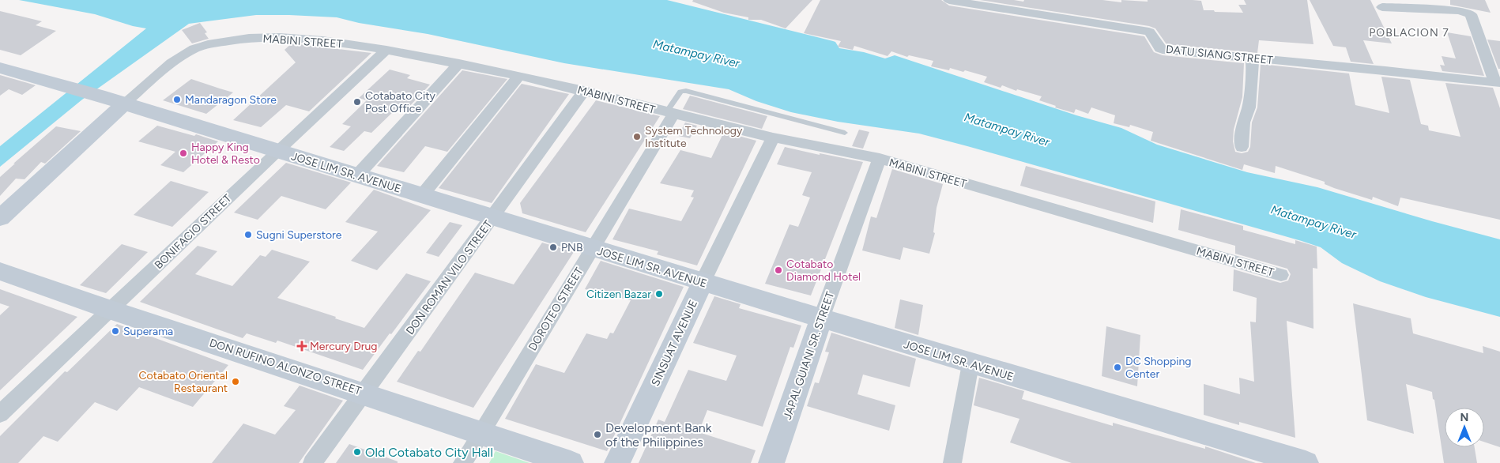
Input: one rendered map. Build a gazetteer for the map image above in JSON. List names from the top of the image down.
{
  "streets": {
    "main road": [
      "MABINI STREET",
      "JOSE LIM SR. AVENUE",
      "SINSUAT AVENUE",
      "JAPAL GUIANI SR. STREET",
      "DON RUFINO ALONZO STREET"
    ],
    "street": [
      "DATU SIANG STREET",
      "BONIFACIO STREET",
      "DON ROMAN VILO STREET",
      "DOROTEO STREET"
    ]
  },
  "crossings": [
    ["MABINI STREET", "JOSE LIM SR. AVENUE"],
    ["MABINI STREET", "BONIFACIO STREET"],
    ["MABINI STREET", "DON ROMAN VILO STREET"],
    ["MABINI STREET", "DOROTEO STREET"],
    ["MABINI STREET", "SINSUAT AVENUE"],
    ["MABINI STREET", "JAPAL GUIANI SR. STREET"],
    ["JOSE LIM SR. AVENUE", "BONIFACIO STREET"],
    ["JOSE LIM SR. AVENUE", "DON ROMAN VILO STREET"],
    ["JOSE LIM SR. AVENUE", "DOROTEO STREET"],
    ["JOSE LIM SR. AVENUE", "SINSUAT AVENUE"],
    ["JOSE LIM SR. AVENUE", "JAPAL GUIANI SR. STREET"],
    ["BONIFACIO STREET", "DON RUFINO ALONZO STREET"],
    ["DON ROMAN VILO STREET", "DON RUFINO ALONZO STREET"],
    ["DOROTEO STREET", "DON RUFINO ALONZO STREET"]
  ],
  "districts": ["POBLACION 7"],
  "water": ["Matampay River"],
  "places": {
    "other": [
      "Mandaragon Store",
      "Cotabato City Post Office",
      "System Technology Institute",
      "Happy King Hotel & Resto",
      "Sugni Superstore",
      "PNB",
      "Cotabato Diamond Hotel",
      "Citizen Bazar",
      "Superama",
      "DC Shopping Center",
      "Cotabato Oriental Restaurant",
      "Development Bank of the Philippines",
      "Old Cotabato City Hall"
    ],
    "health": ["Mercury Drug"]
  },
  "north": "top"
}
